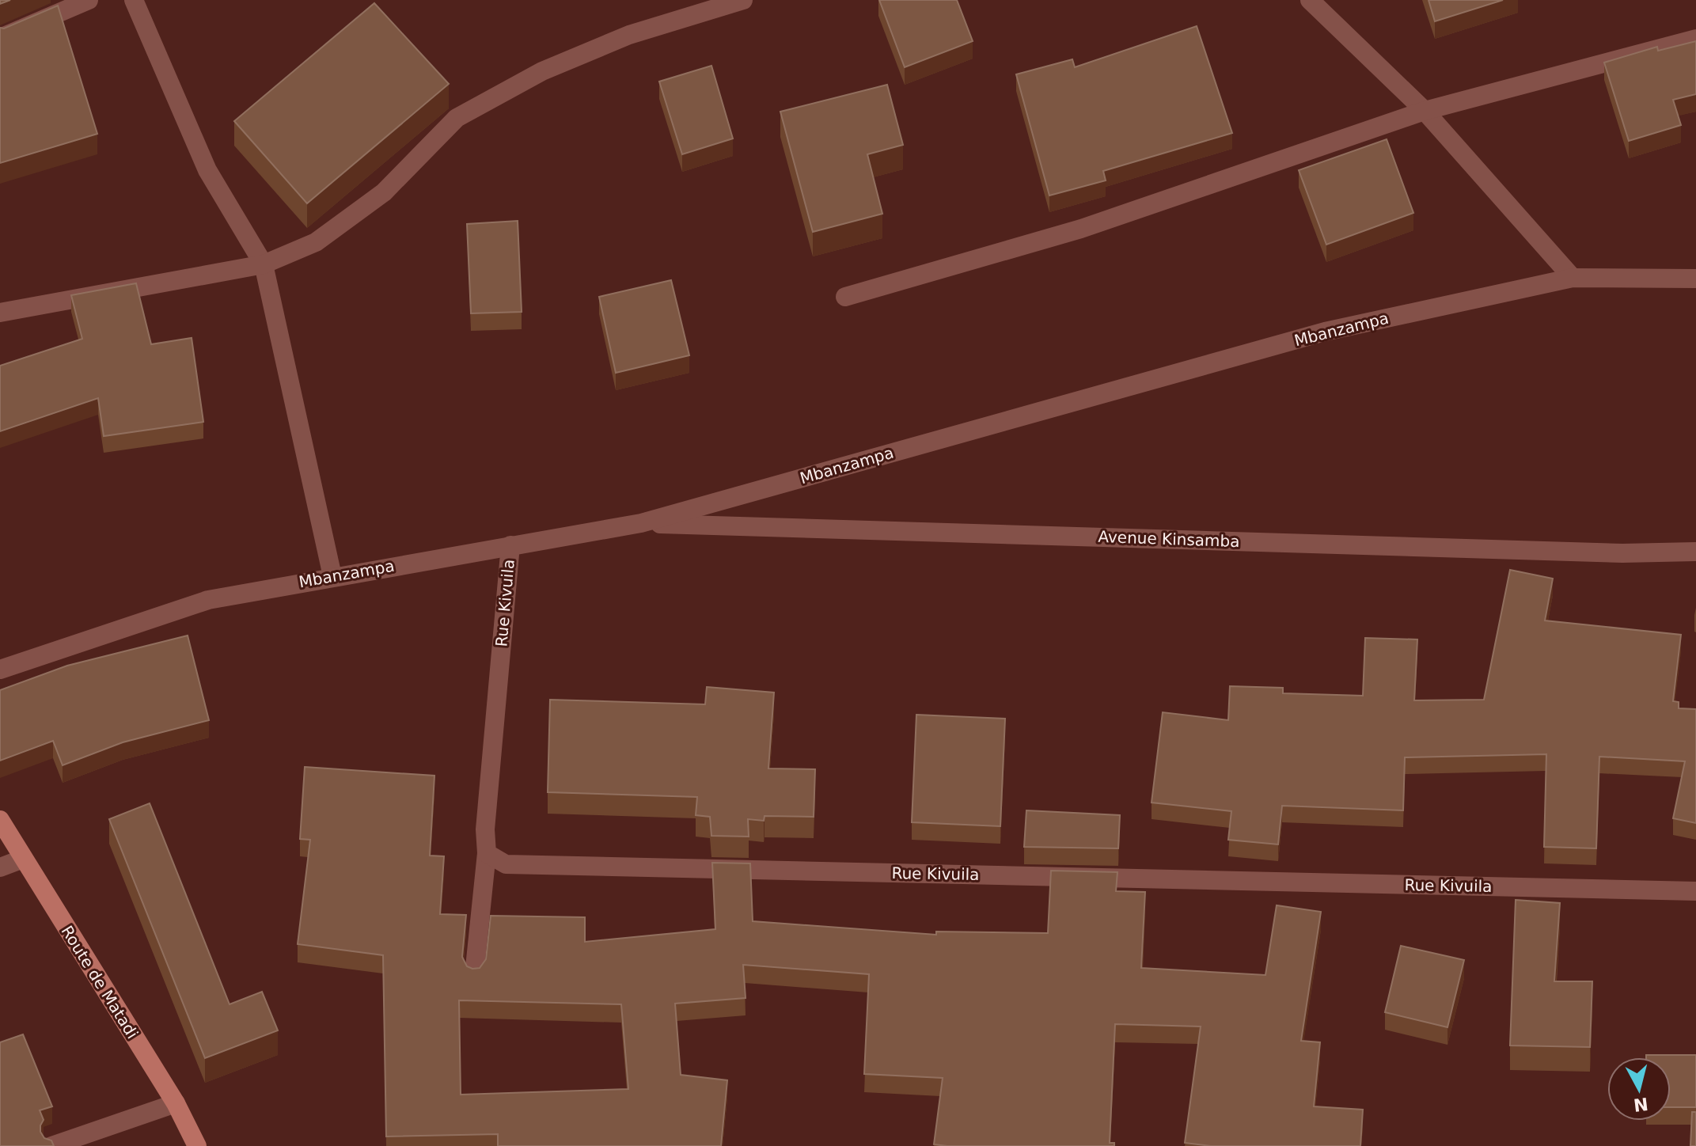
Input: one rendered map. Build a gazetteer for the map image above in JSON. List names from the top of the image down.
{
  "streets": {
    "main road": ["Route de Matadi"],
    "street": ["Mbanzampa", "Avenue Kinsamba", "Rue Kivuila"]
  },
  "crossings": [
    ["Mbanzampa", "Avenue Kinsamba"],
    ["Mbanzampa", "Rue Kivuila"]
  ],
  "north": "bottom"
}
